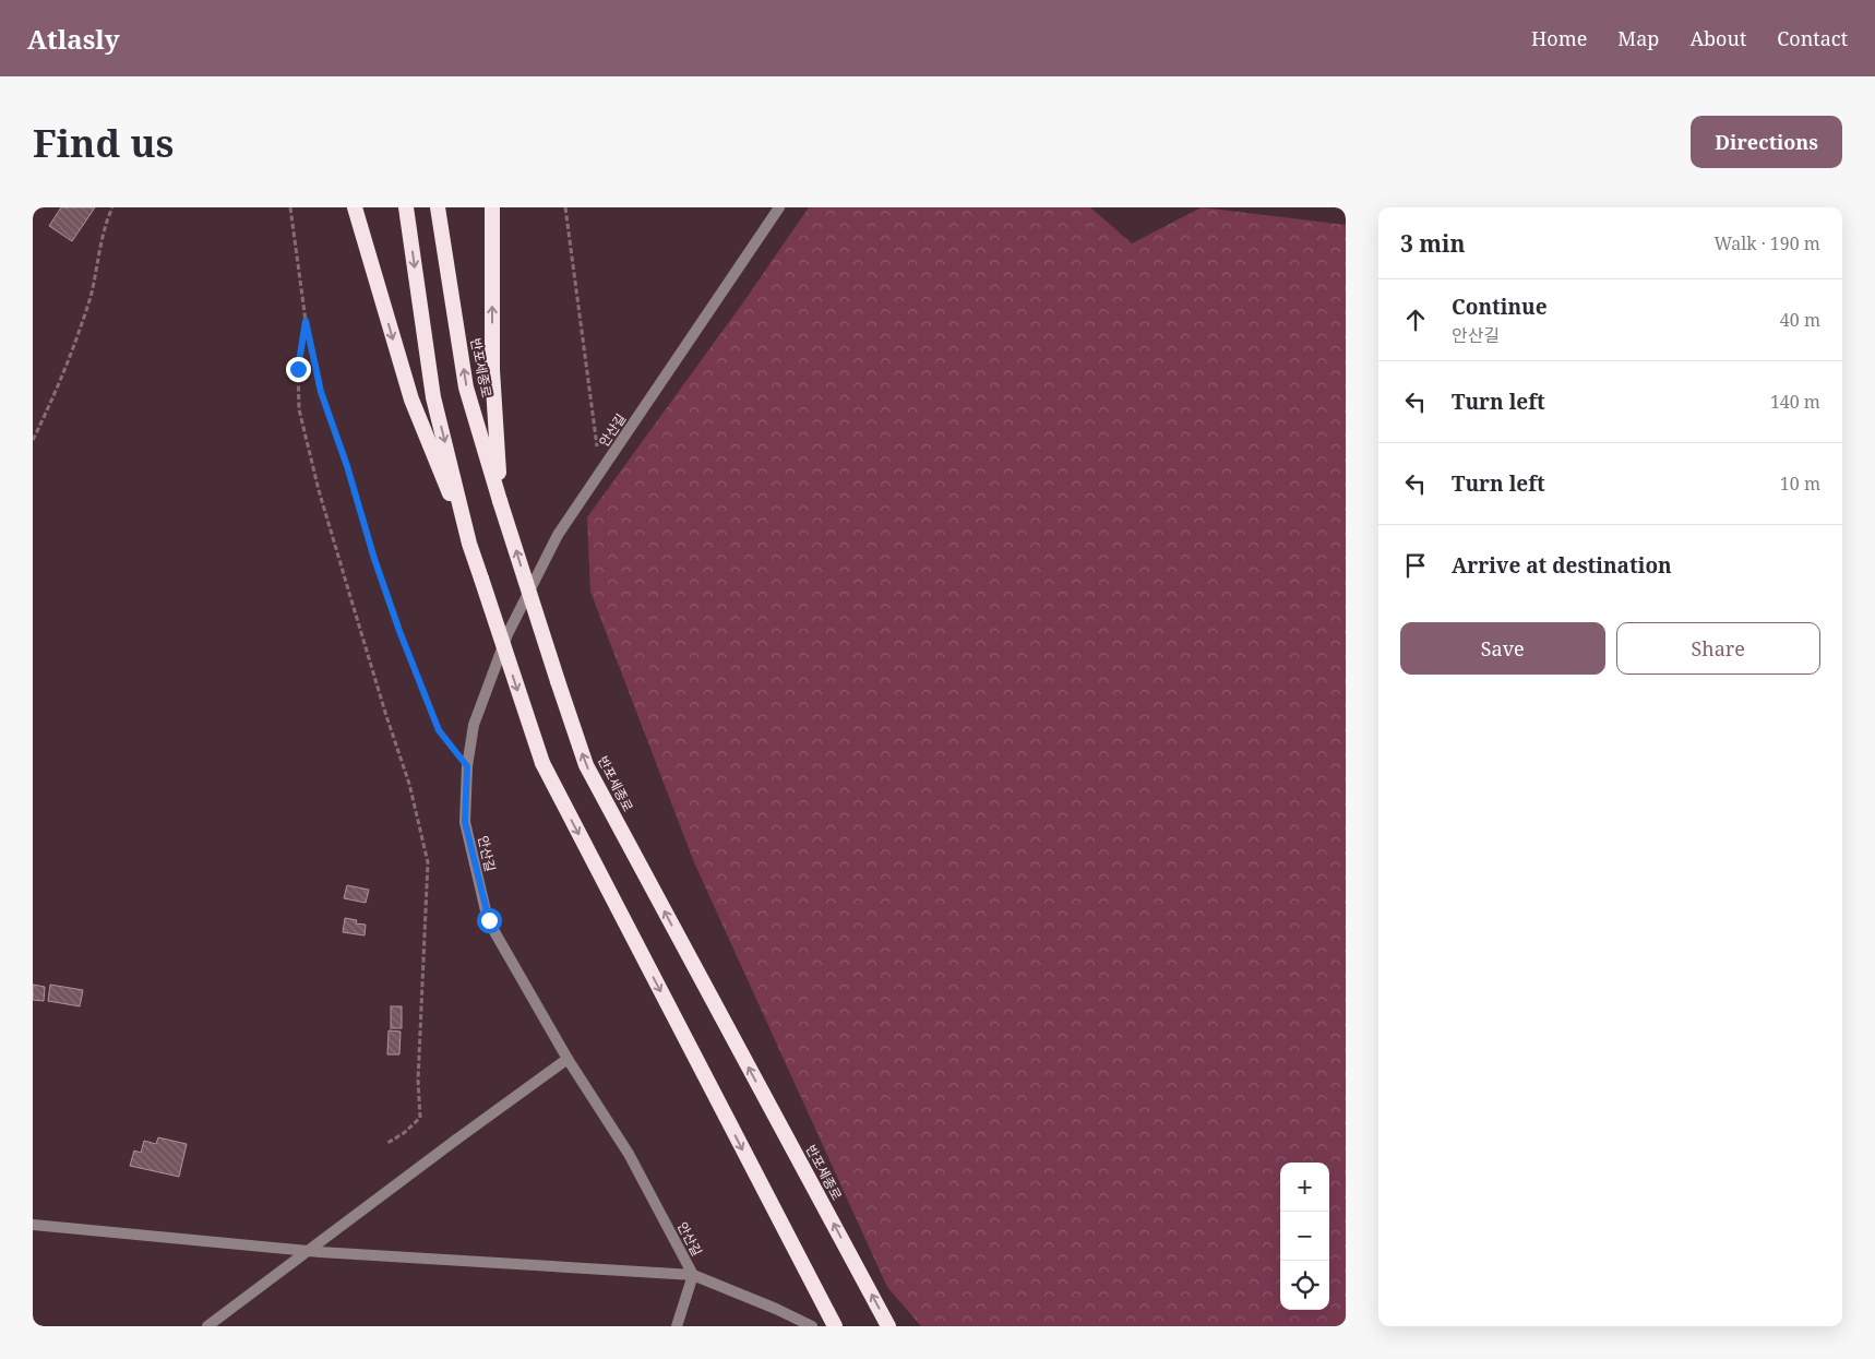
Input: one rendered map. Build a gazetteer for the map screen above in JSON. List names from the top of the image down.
{
  "streets": {
    "highway": ["반포세종로"],
    "street": ["안산길"]
  },
  "page": {
    "header": "Atlasly",
    "nav": [
      "Home",
      "Map",
      "About",
      "Contact"
    ],
    "buttons": [
      "Directions",
      ["Save", "Share"]
    ],
    "title": "Find us",
    "heading": ["3 min", "Walk · 190 m"],
    "list": [
      ["Continue", "안산길", "40 m"],
      ["Turn left", "140 m"],
      ["Turn left", "10 m"],
      "Arrive at destination"
    ],
    "map_buttons": ["+", "−"]
  }
}
